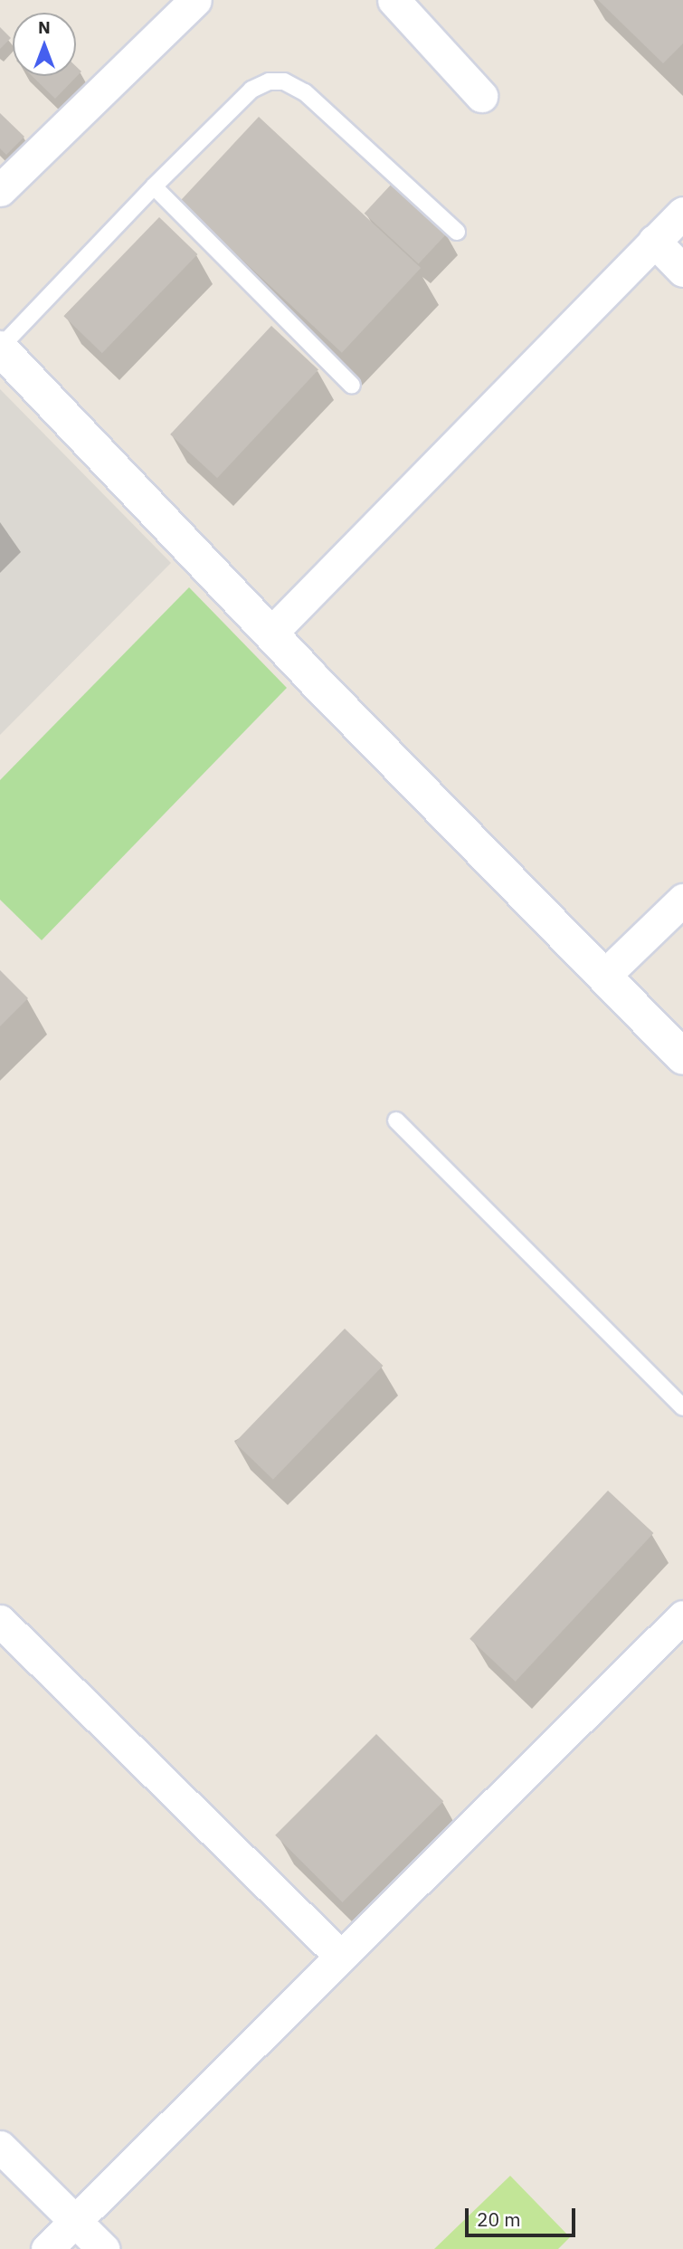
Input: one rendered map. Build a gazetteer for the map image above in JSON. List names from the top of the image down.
{
  "scale_bar": "20 m",
  "north": "top"
}
